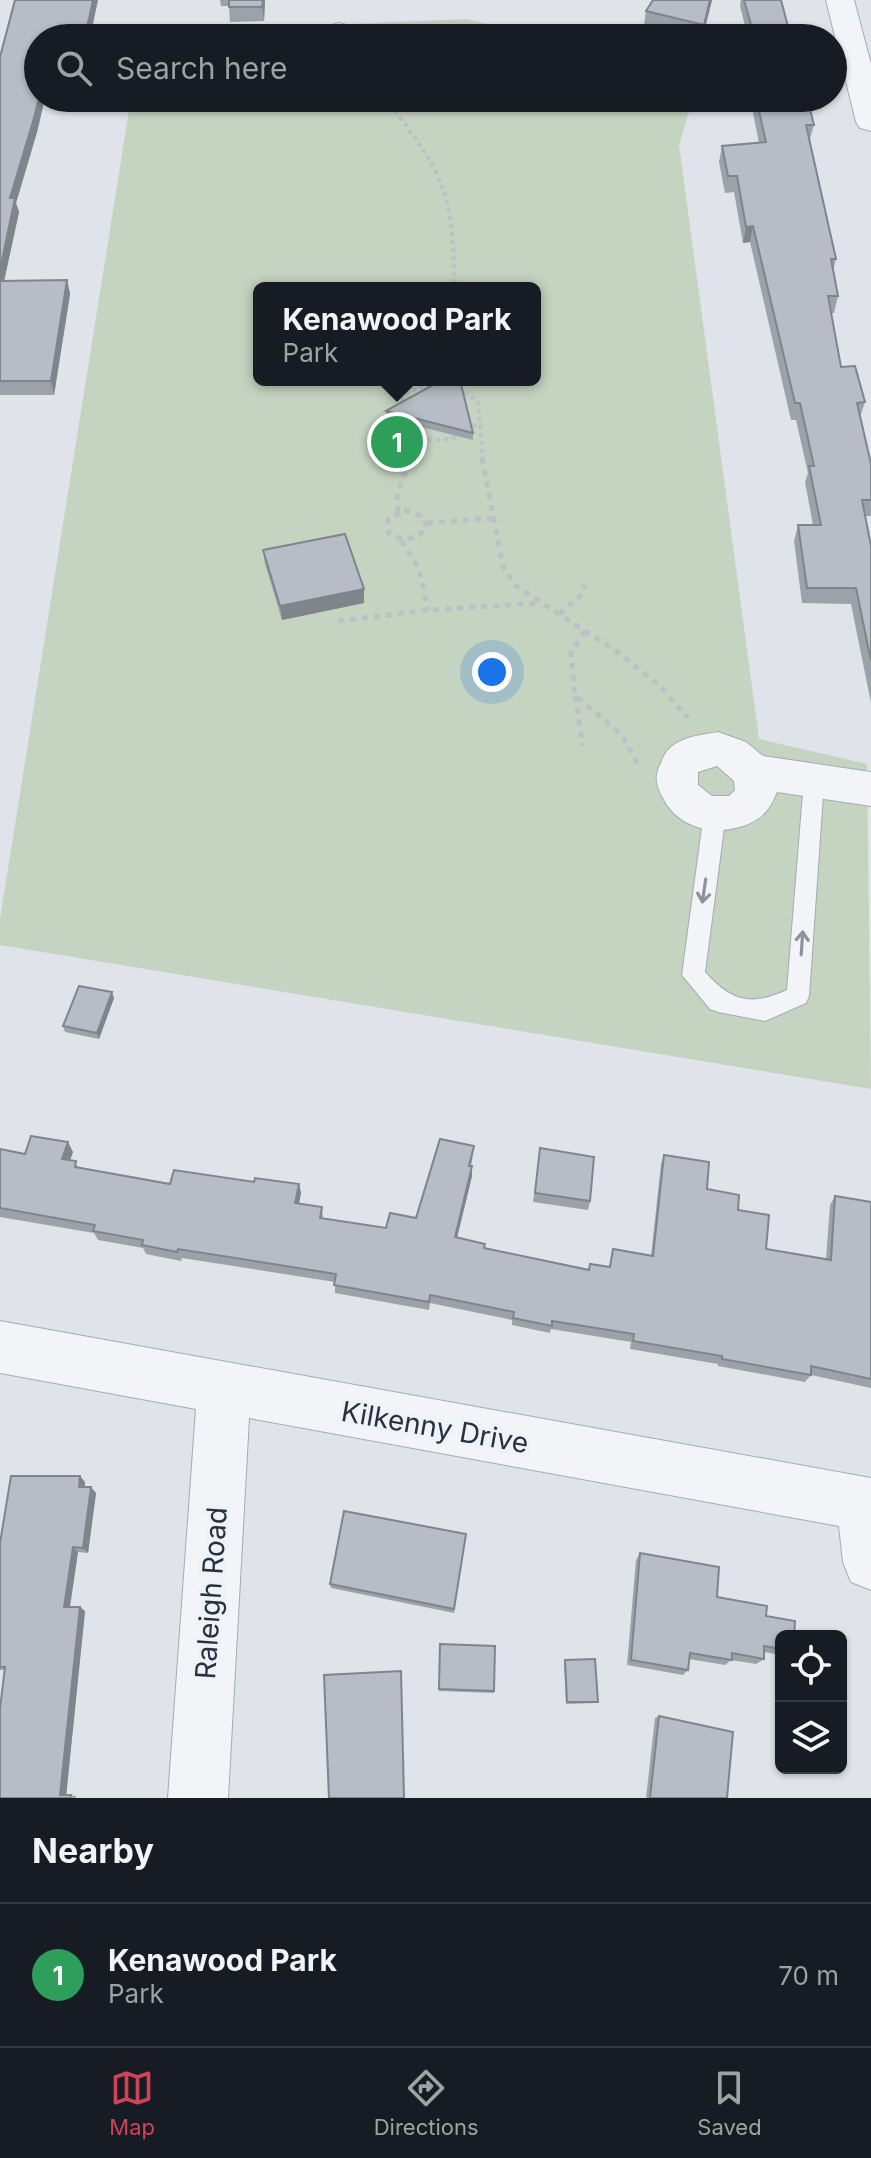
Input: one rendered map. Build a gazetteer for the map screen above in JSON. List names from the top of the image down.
{
  "streets": {
    "street": ["Kilkenny Drive", "Raleigh Road"]
  },
  "crossings": [
    ["Kilkenny Drive", "Raleigh Road"]
  ],
  "page": {
    "search": "Search here",
    "popup": ["Kenawood Park", "Park"],
    "pins": "1",
    "heading": "Nearby",
    "list": [
      {
        "mark": "1",
        "name": "Kenawood Park",
        "note": "Park",
        "value": "70 m"
      }
    ],
    "nav": ["Map", "Directions", "Saved"]
  }
}
